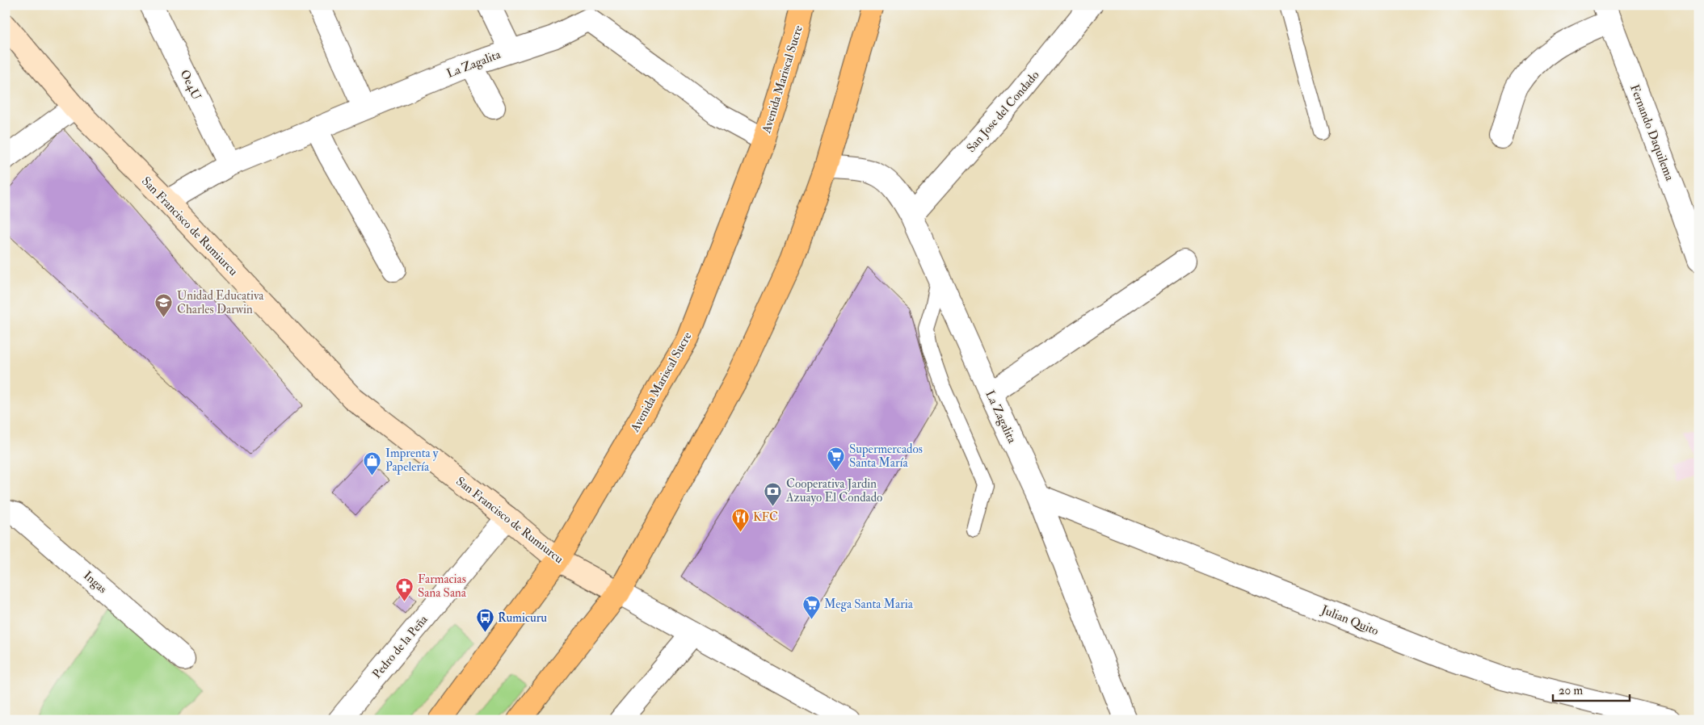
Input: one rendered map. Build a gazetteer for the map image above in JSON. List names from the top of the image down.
{
  "streets": {
    "main road": ["Avenida Mariscal Sucre", "San Francisco de Rumiurcu"],
    "street": [
      "La Zagalita",
      "Oe4U",
      "San Jose del Condado",
      "Fernando Daquilema",
      "Ingas",
      "Julian Quito",
      "Pedro de la Peña"
    ]
  },
  "crossings": [
    ["La Zagalita", "Avenida Mariscal Sucre"],
    ["La Zagalita", "Oe4U"],
    ["La Zagalita", "San Jose del Condado"],
    ["La Zagalita", "San Francisco de Rumiurcu"],
    ["La Zagalita", "Julian Quito"],
    ["Avenida Mariscal Sucre", "San Francisco de Rumiurcu"],
    ["San Francisco de Rumiurcu", "Pedro de la Peña"]
  ],
  "places": {
    "school or university": ["Unidad Educativa Charles Darwin"],
    "supermarket": ["Supermercados Santa María", "Mega Santa Maria"],
    "shop": ["Imprenta y Papelería"],
    "bank": ["Cooperativa Jardin Azuayo El Condado"],
    "restaurant": ["KFC"],
    "pharmacy": ["Farmacias Sana Sana"],
    "bus stop": ["Rumicuru"]
  },
  "scale_bar": "20 m"
}
